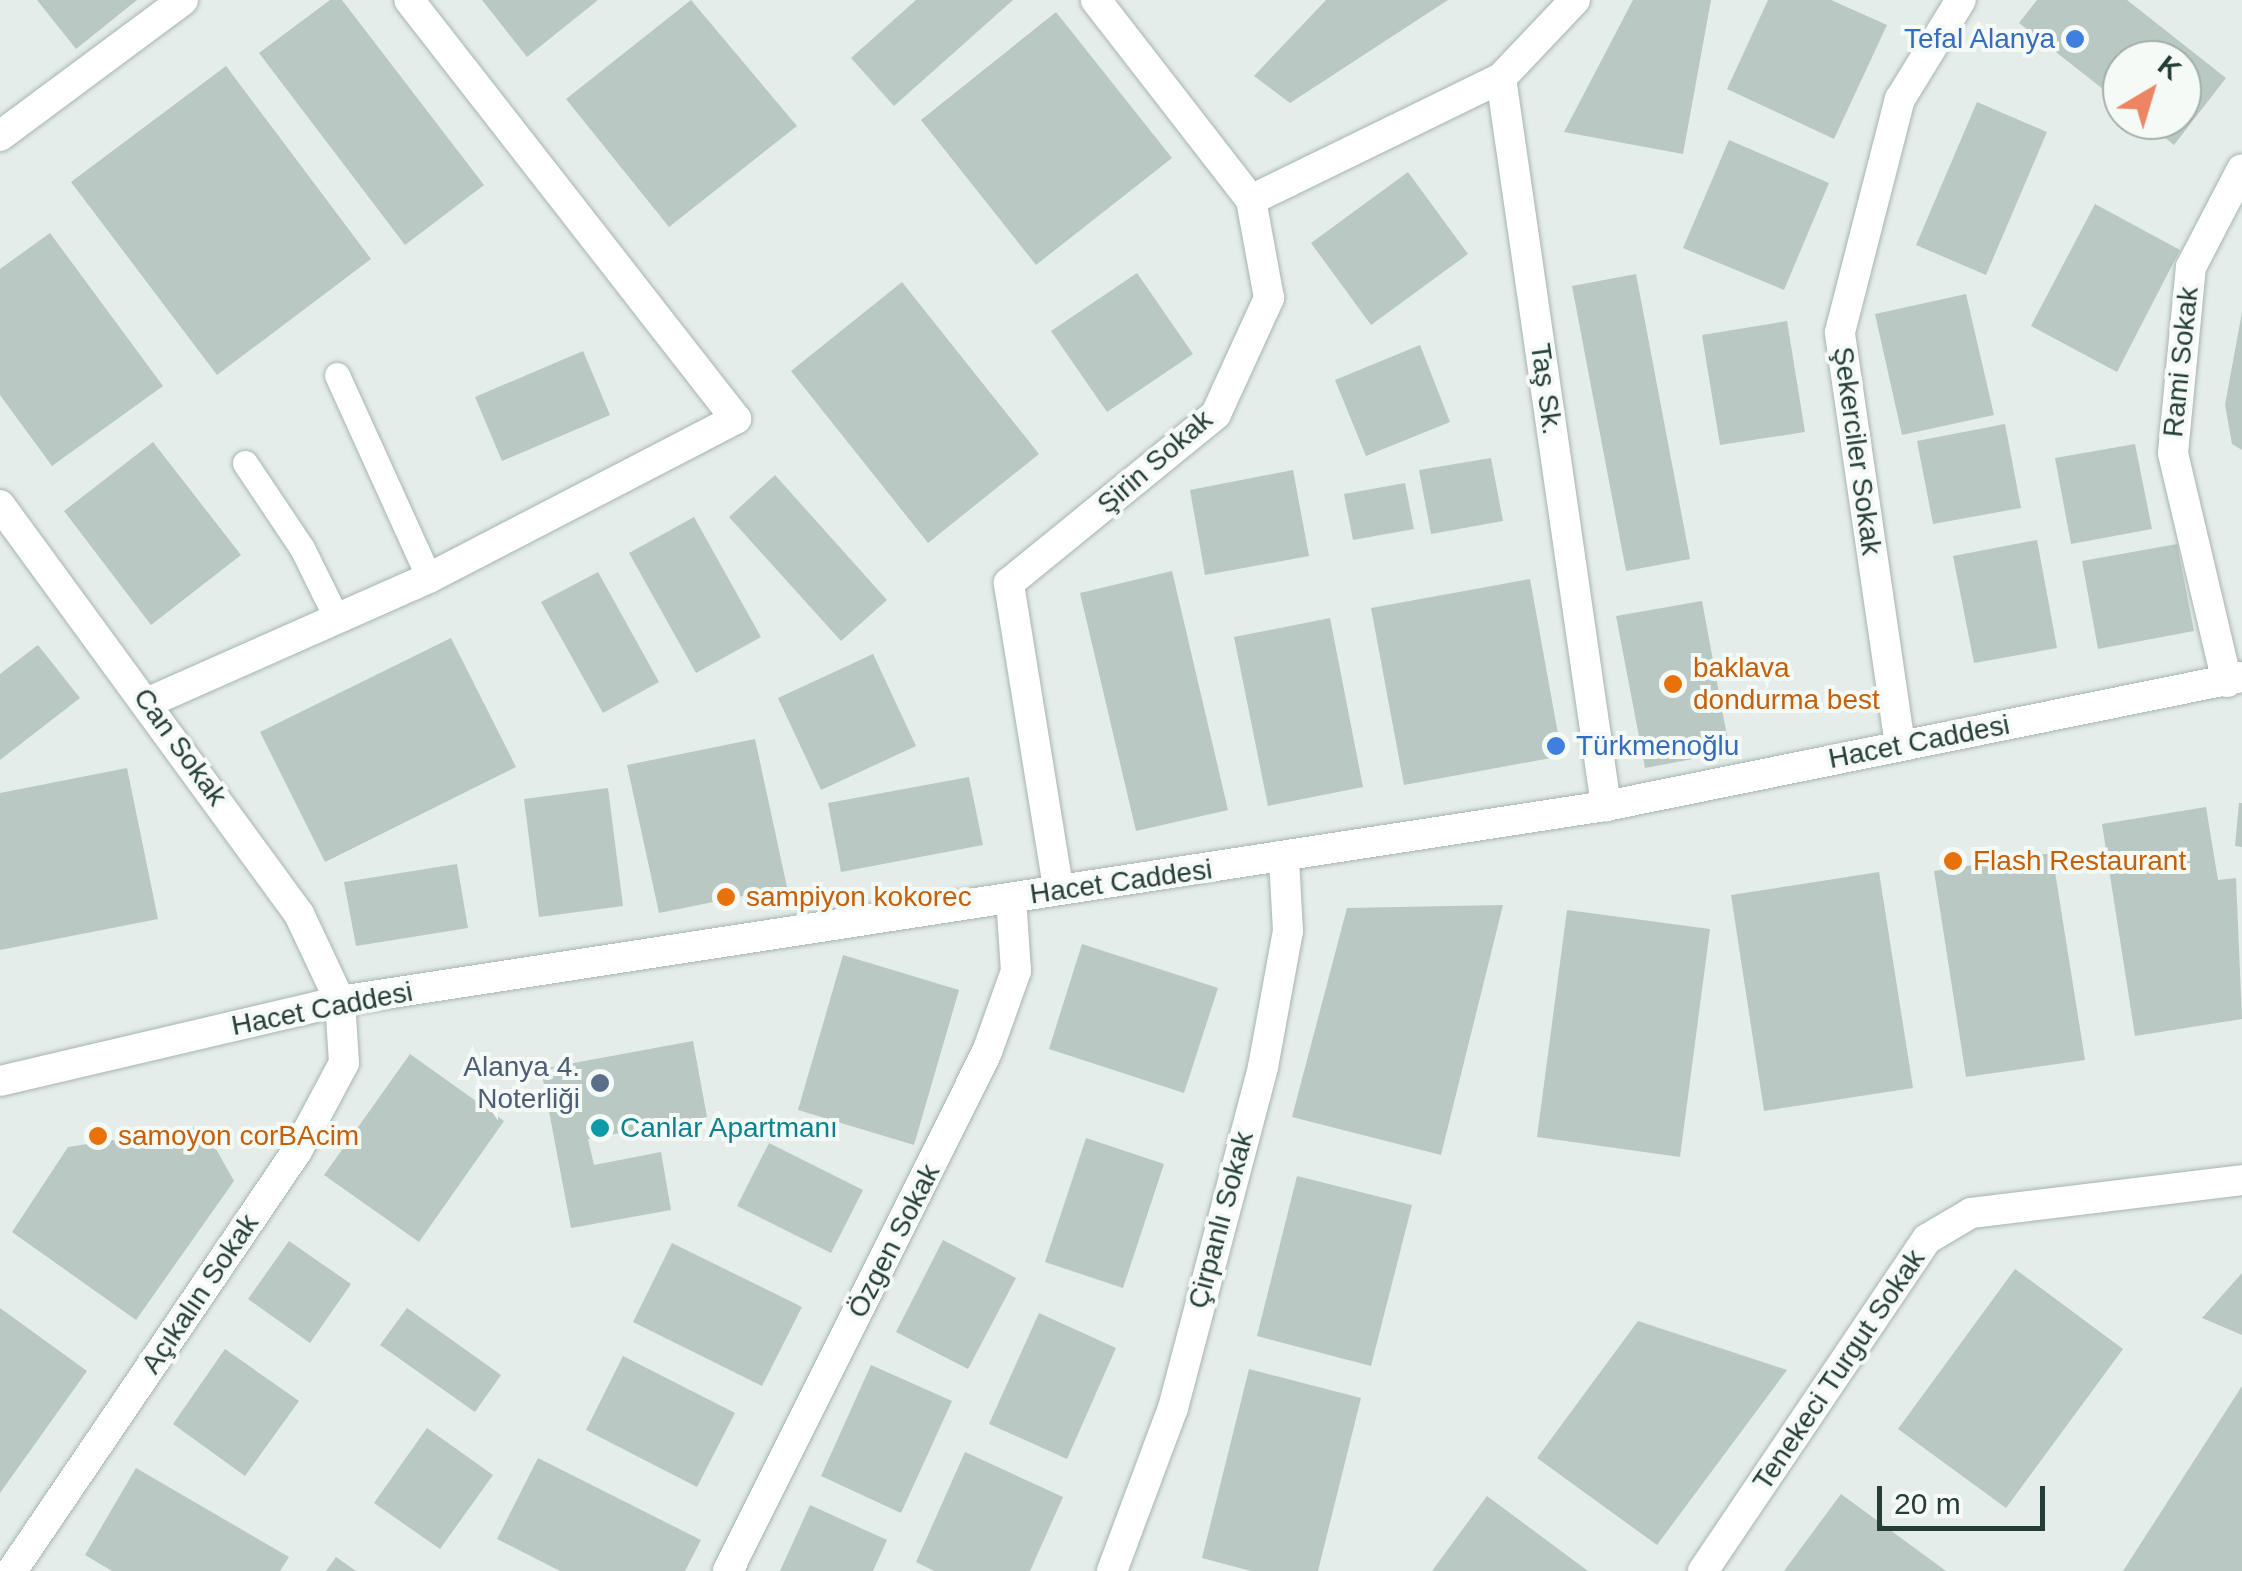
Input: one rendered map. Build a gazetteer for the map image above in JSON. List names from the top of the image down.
{
  "streets": {
    "street": [
      "Rami Sokak",
      "Taş Sk.",
      "Şekerciler Sokak",
      "Şirin Sokak",
      "Hacet Caddesi",
      "Can Sokak",
      "Çirpanlı Sokak",
      "Özgen Sokak",
      "Açıkalın Sokak",
      "Tenekeci Turgut Sokak"
    ]
  },
  "crossings": [
    ["Rami Sokak", "Hacet Caddesi"],
    ["Taş Sk.", "Hacet Caddesi"],
    ["Şekerciler Sokak", "Hacet Caddesi"],
    ["Şirin Sokak", "Hacet Caddesi"],
    ["Hacet Caddesi", "Can Sokak"],
    ["Hacet Caddesi", "Çirpanlı Sokak"],
    ["Hacet Caddesi", "Özgen Sokak"],
    ["Hacet Caddesi", "Açıkalın Sokak"],
    ["Can Sokak", "Açıkalın Sokak"]
  ],
  "places": [
    "Tefal Alanya",
    "baklava dondurma best",
    "Türkmenoğlu",
    "Flash Restaurant",
    "sampiyon kokorec",
    "Alanya 4. Noterliği",
    "Canlar Apartmanı",
    "samoyon corBAcim"
  ],
  "scale_bar": "20 m",
  "north": "top right"
}
